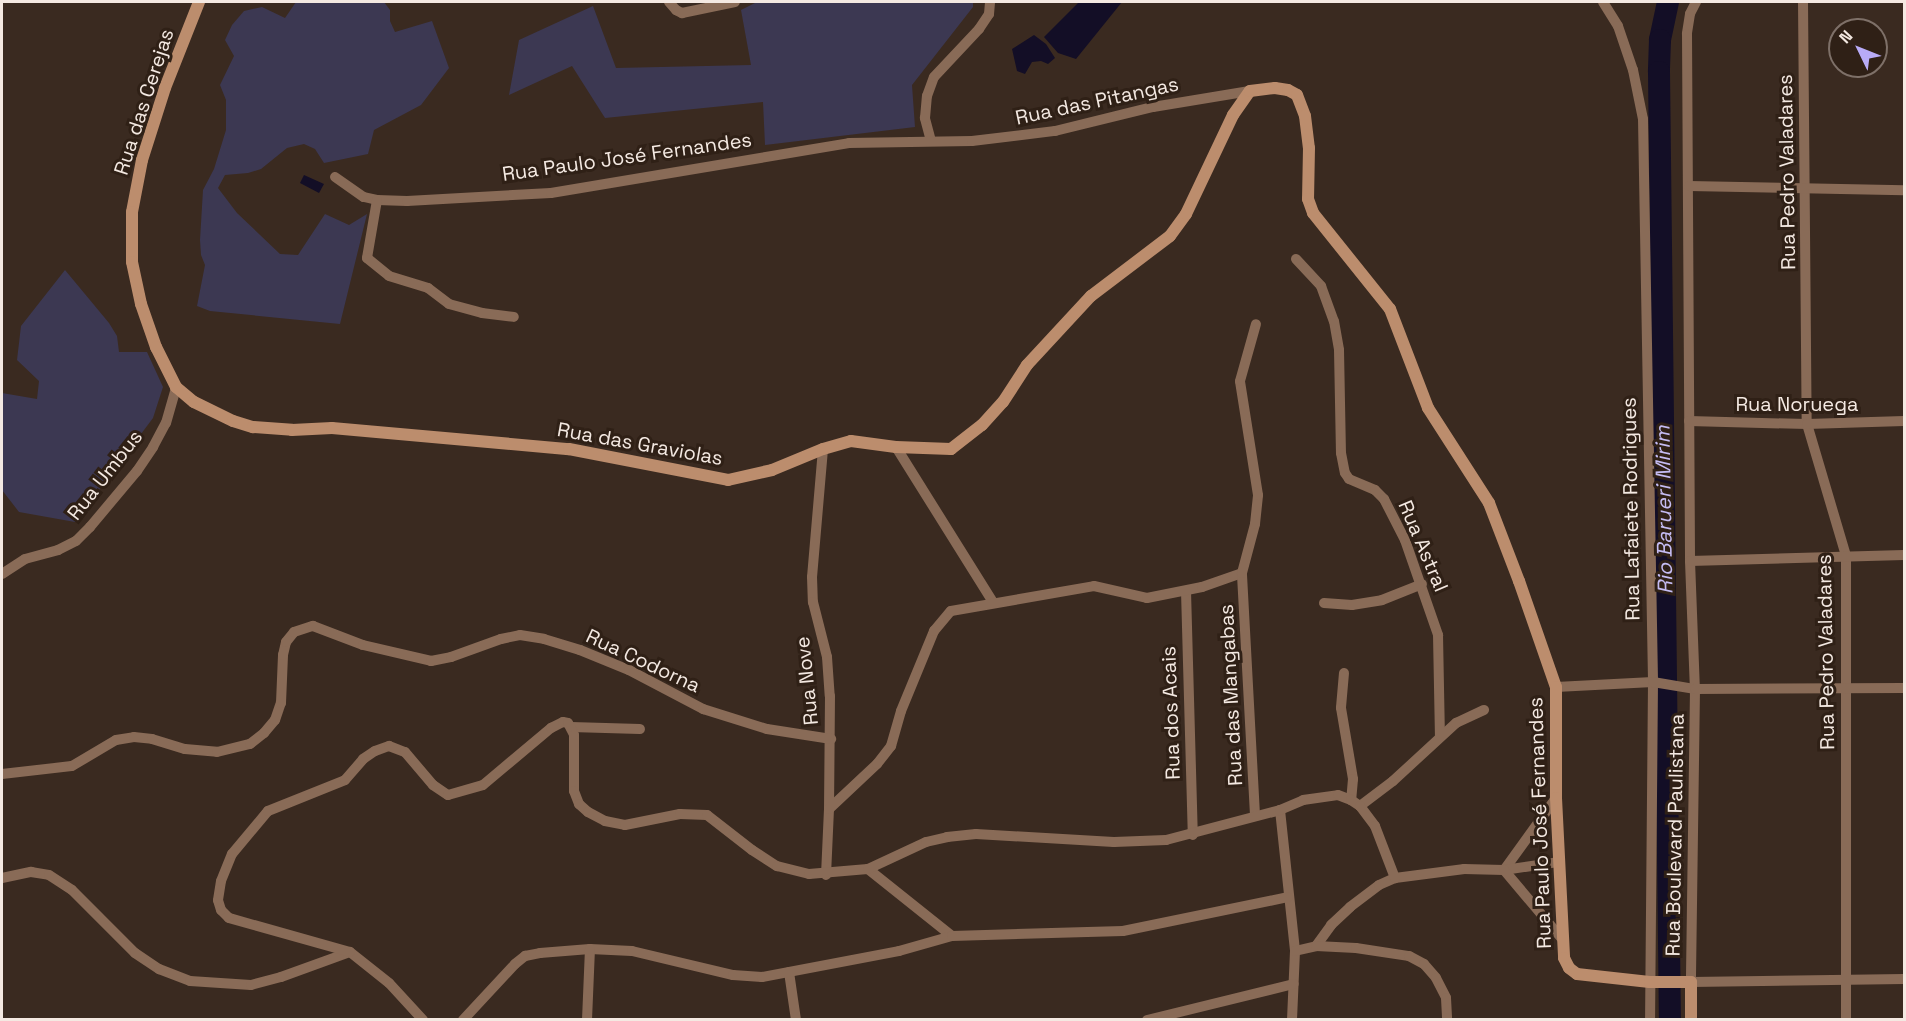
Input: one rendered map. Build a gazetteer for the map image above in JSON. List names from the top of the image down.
{
  "streets": {
    "main road": ["Rua das Cerejas", "Rua Paulo José Fernandes", "Rua das Graviolas"],
    "street": [
      "Rua das Pitangas",
      "Rua Pedro Valadares",
      "Rua Noruega",
      "Rua Umbus",
      "Rua Lafaiete Rodrigues",
      "Rua Astral",
      "Rua Codorna",
      "Rua Nove",
      "Rua das Mangabas",
      "Rua dos Acais",
      "Rua Boulevard Paulistana"
    ]
  },
  "crossings": [
    ["Rua das Pitangas", "Rua Paulo José Fernandes"],
    ["Rua das Pitangas", "Rua das Graviolas"],
    ["Rua das Cerejas", "Rua das Graviolas"],
    ["Rua das Cerejas", "Rua Umbus"],
    ["Rua Paulo José Fernandes", "Rua das Graviolas"],
    ["Rua Paulo José Fernandes", "Rua Lafaiete Rodrigues"],
    ["Rua Paulo José Fernandes", "Rua Boulevard Paulistana"],
    ["Rua Pedro Valadares", "Rua Noruega"],
    ["Rua das Graviolas", "Rua Umbus"],
    ["Rua das Graviolas", "Rua Nove"],
    ["Rua Codorna", "Rua Nove"],
    ["Rua Nove", "Rua das Mangabas"],
    ["Rua das Mangabas", "Rua dos Acais"]
  ],
  "water": ["Rio Barueri Mirim"],
  "north": "top left"
}
